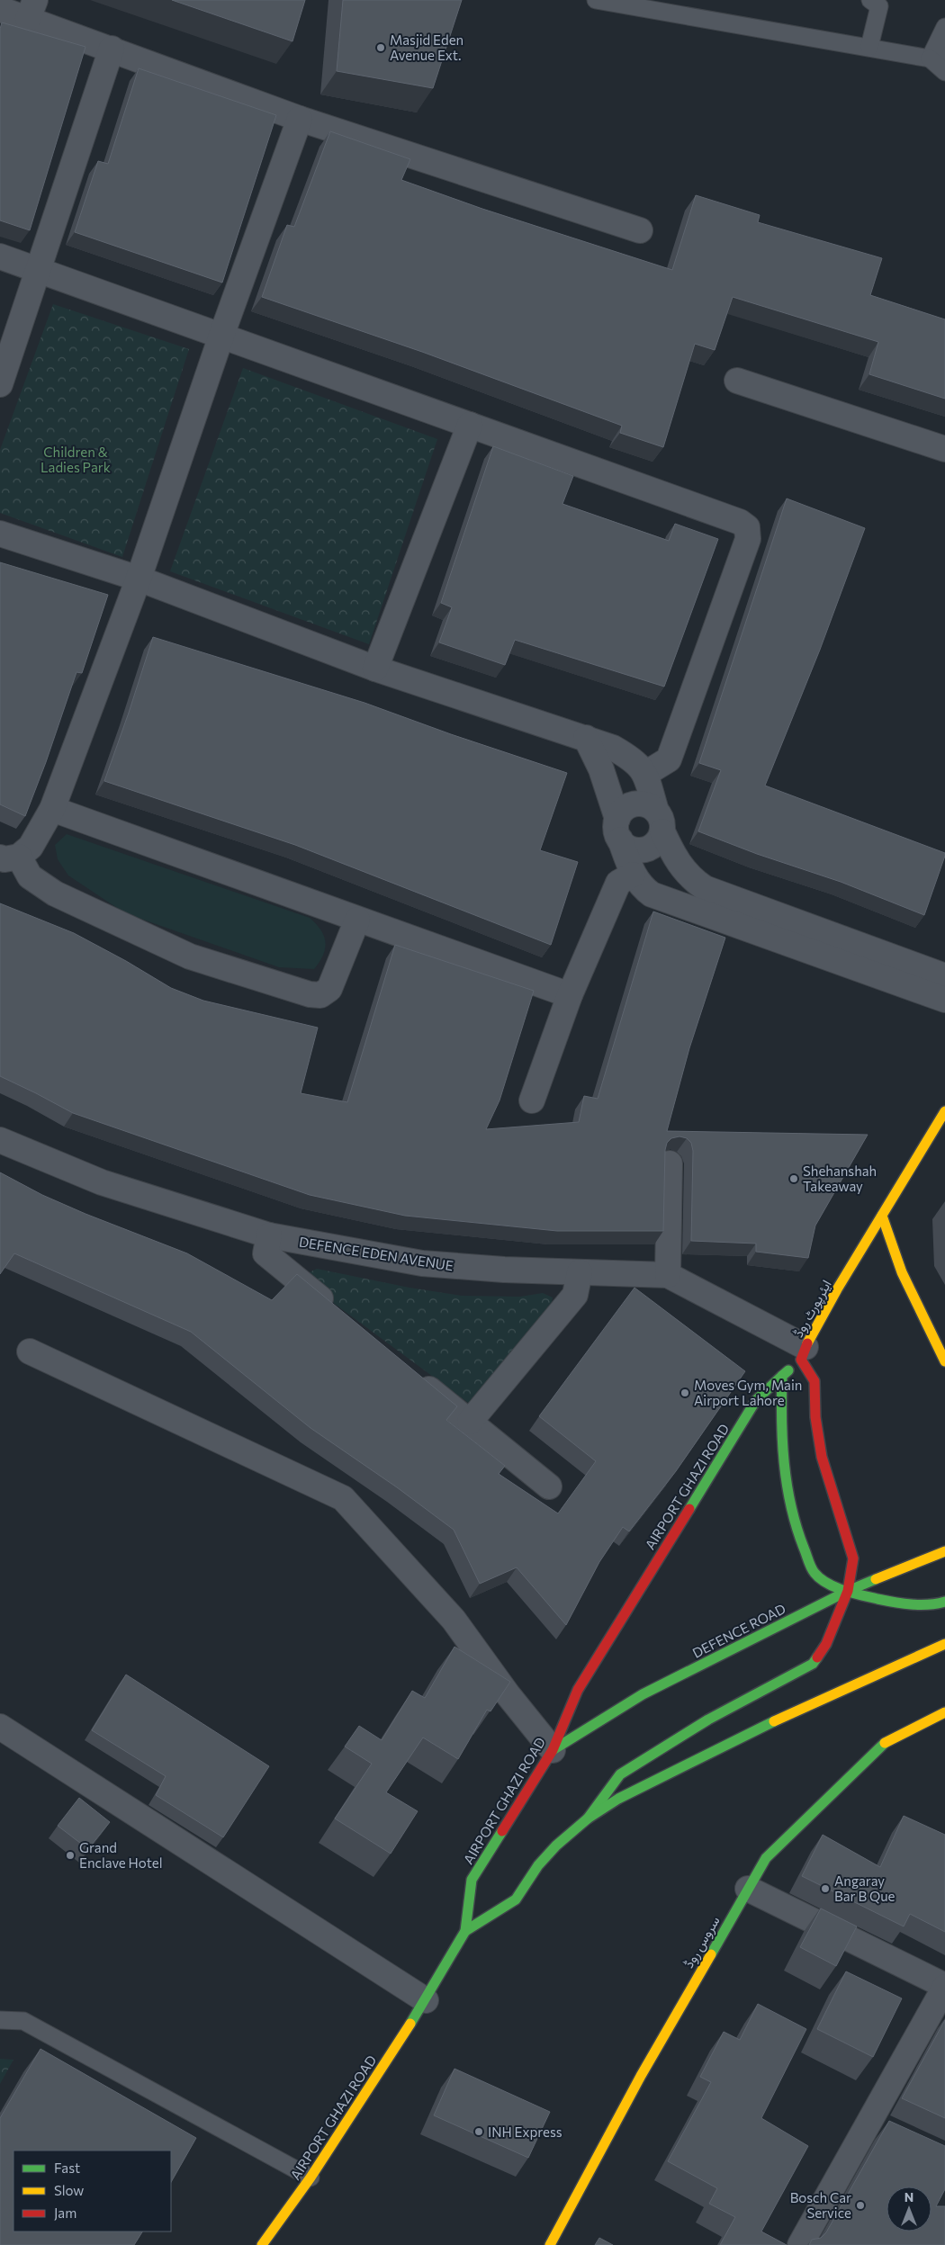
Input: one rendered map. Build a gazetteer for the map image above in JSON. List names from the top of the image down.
{
  "streets": {
    "main road": [
      "ایئرپورٹ روڈ",
      "AIRPORT GHAZI ROAD",
      "DEFENCE ROAD",
      "سروس روڈ"
    ],
    "street": ["DEFENCE EDEN AVENUE"]
  },
  "crossings": [
    ["DEFENCE EDEN AVENUE", "ایئرپورٹ روڈ"],
    ["DEFENCE EDEN AVENUE", "AIRPORT GHAZI ROAD"],
    ["ایئرپورٹ روڈ", "AIRPORT GHAZI ROAD"],
    ["ایئرپورٹ روڈ", "DEFENCE ROAD"],
    ["AIRPORT GHAZI ROAD", "DEFENCE ROAD"]
  ],
  "parks": ["Children & Ladies Park"],
  "places": [
    "Masjid Eden Avenue Ext.",
    "Shehanshah Takeaway",
    "Moves Gym, Main Airport Lahore",
    "Grand Enclave Hotel",
    "Angaray Bar B Que",
    "INH Express",
    "Bosch Car Service"
  ],
  "legend": ["Fast", "Slow", "Jam"],
  "north": "top"
}
